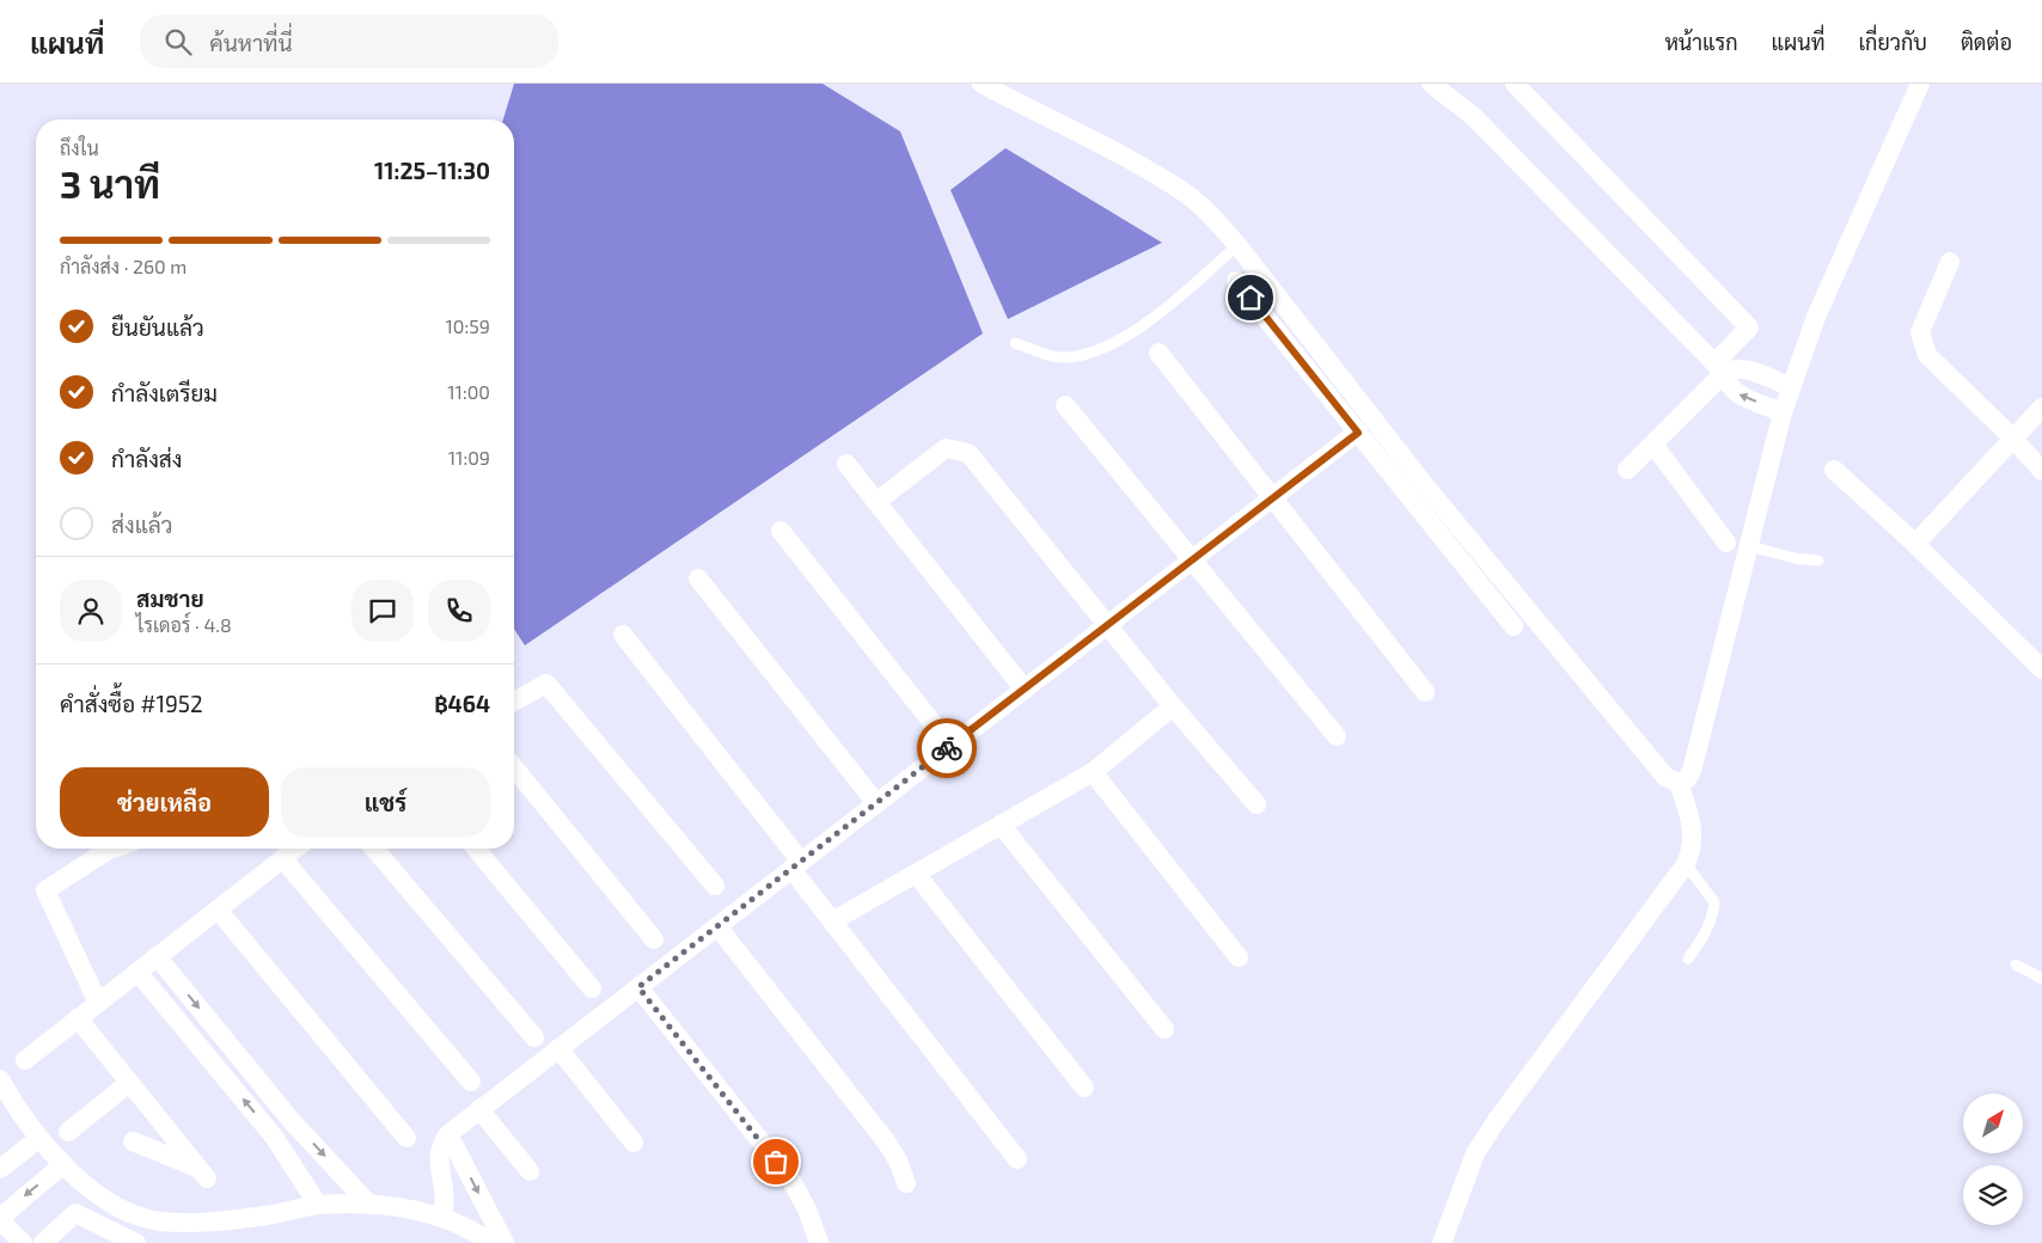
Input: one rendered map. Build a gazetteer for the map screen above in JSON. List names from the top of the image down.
{
  "north": "top right",
  "page": {
    "header": "แผนที่",
    "search": "ค้นหาที่นี่",
    "nav": [
      "หน้าแรก",
      "แผนที่",
      "เกี่ยวกับ",
      "ติดต่อ"
    ],
    "heading": ["3 นาที", "ถึงใน", "11:25–11:30"],
    "panel": [
      "สมชาย",
      "ไรเดอร์ · 4.8",
      "คำสั่งซื้อ #1952",
      "฿464"
    ],
    "bar": "กำลังส่ง · 260 m",
    "list": [
      ["ยืนยันแล้ว", "10:59"],
      ["กำลังเตรียม", "11:00"],
      ["กำลังส่ง", "11:09"],
      "ส่งแล้ว"
    ],
    "buttons": ["ช่วยเหลือ", "แชร์"]
  }
}
